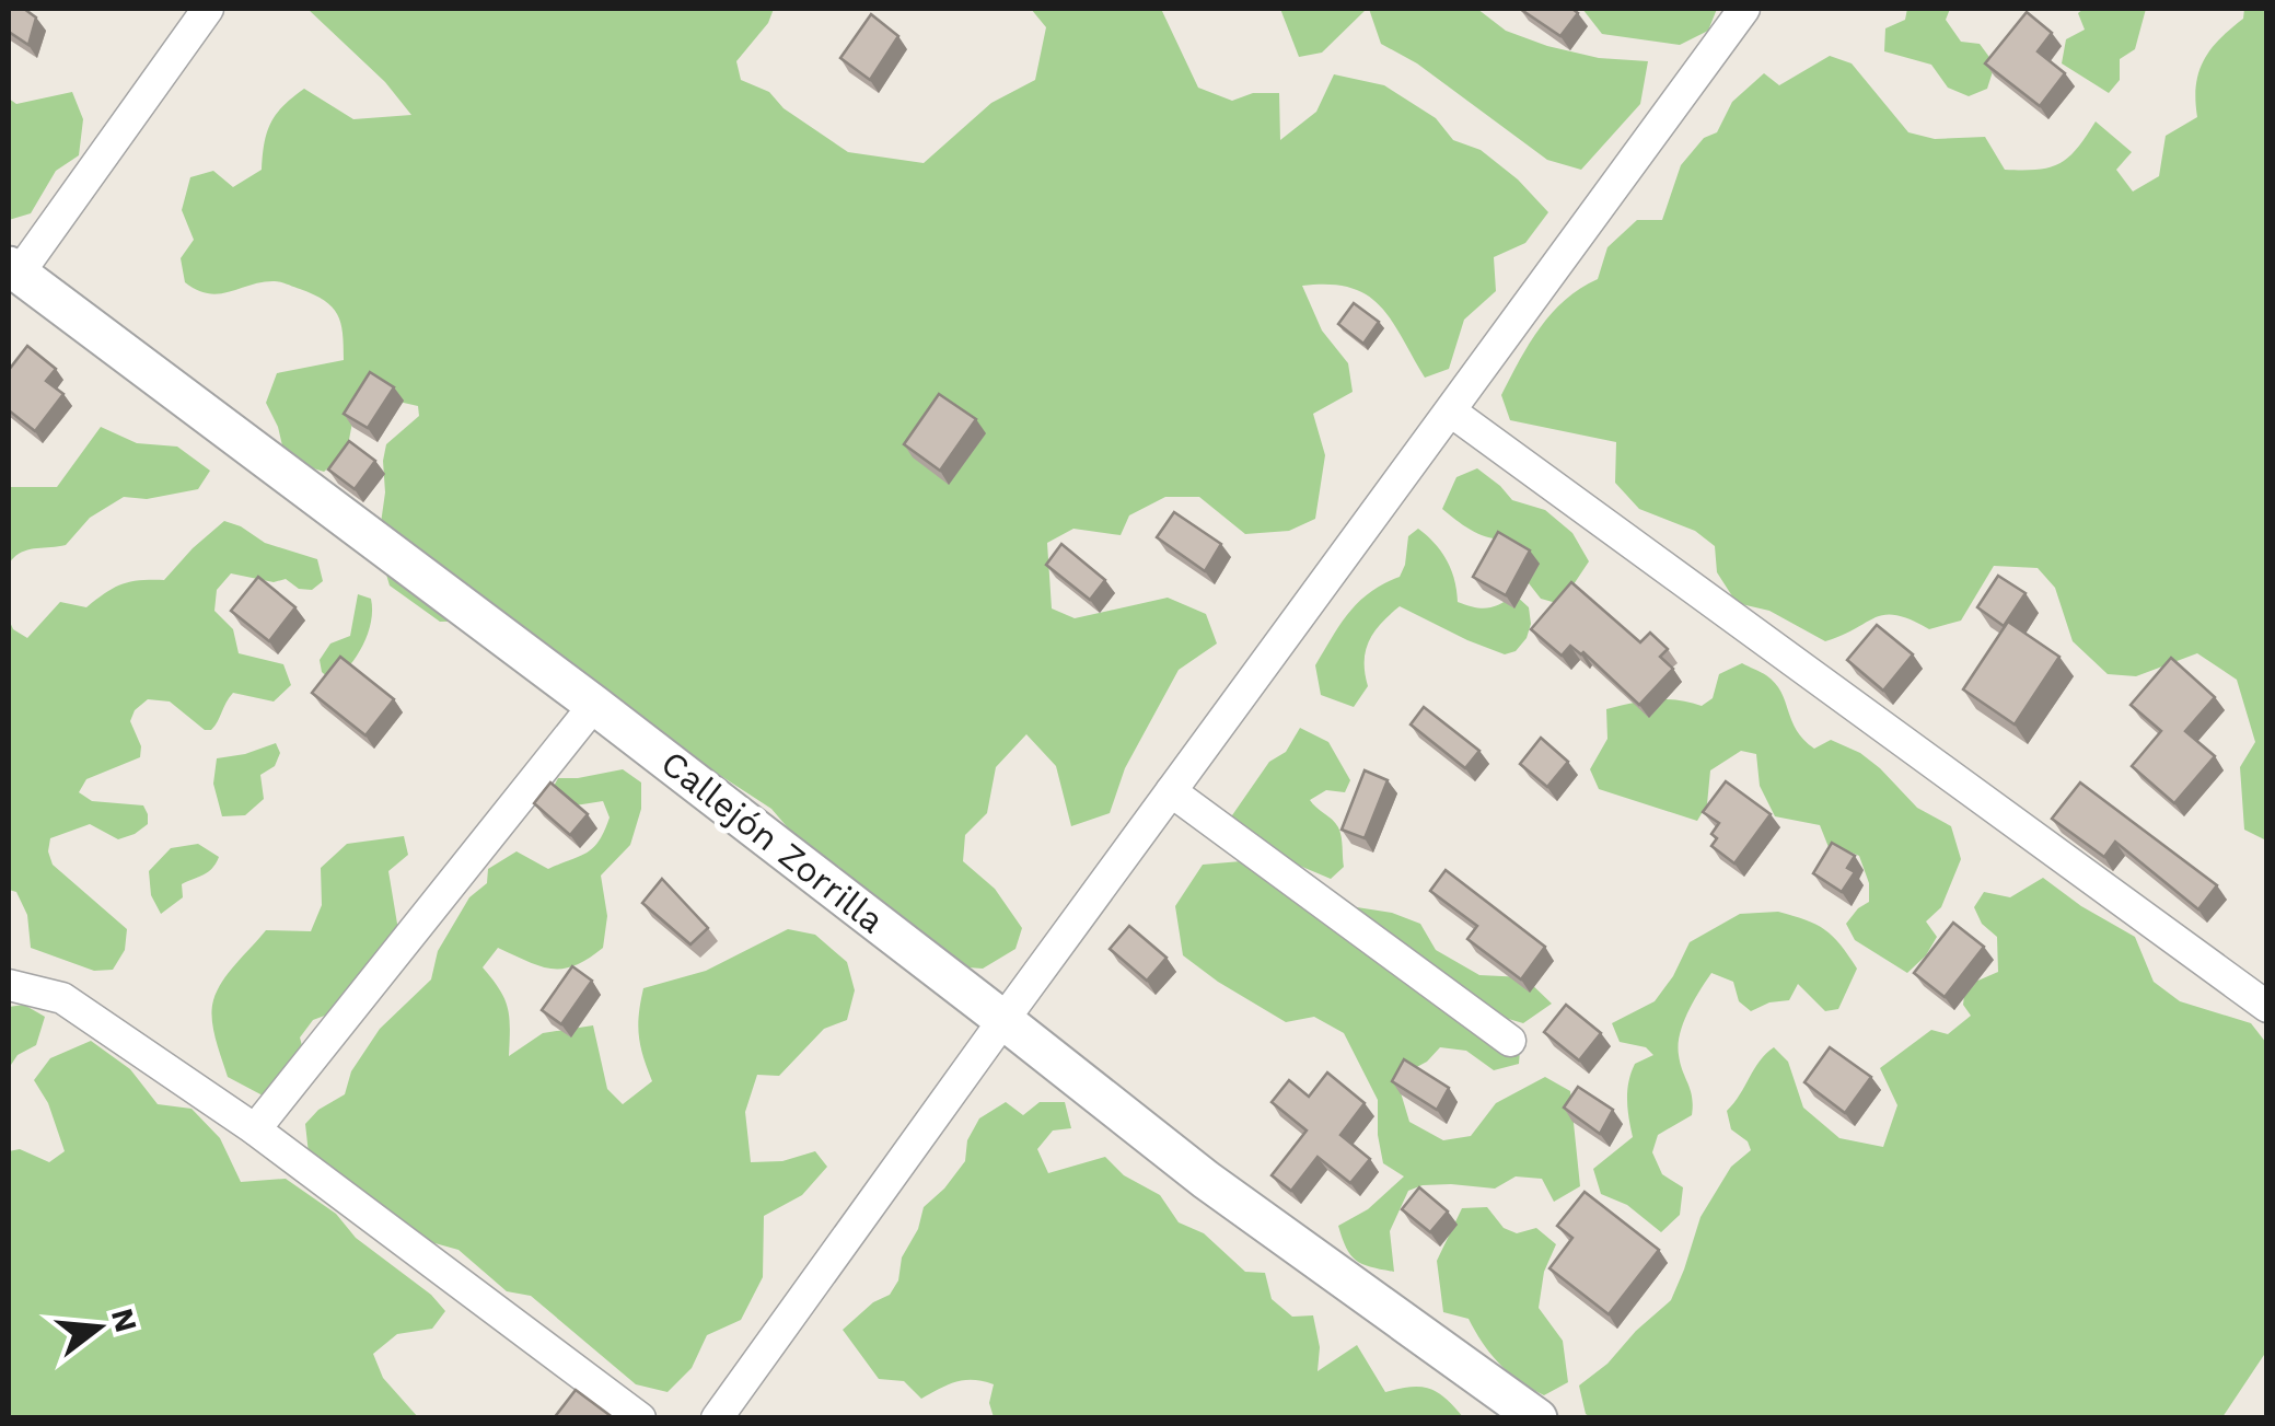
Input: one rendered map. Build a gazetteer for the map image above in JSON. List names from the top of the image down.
{
  "streets": {
    "street": ["Callejón Zorrilla"]
  },
  "north": "right"
}
